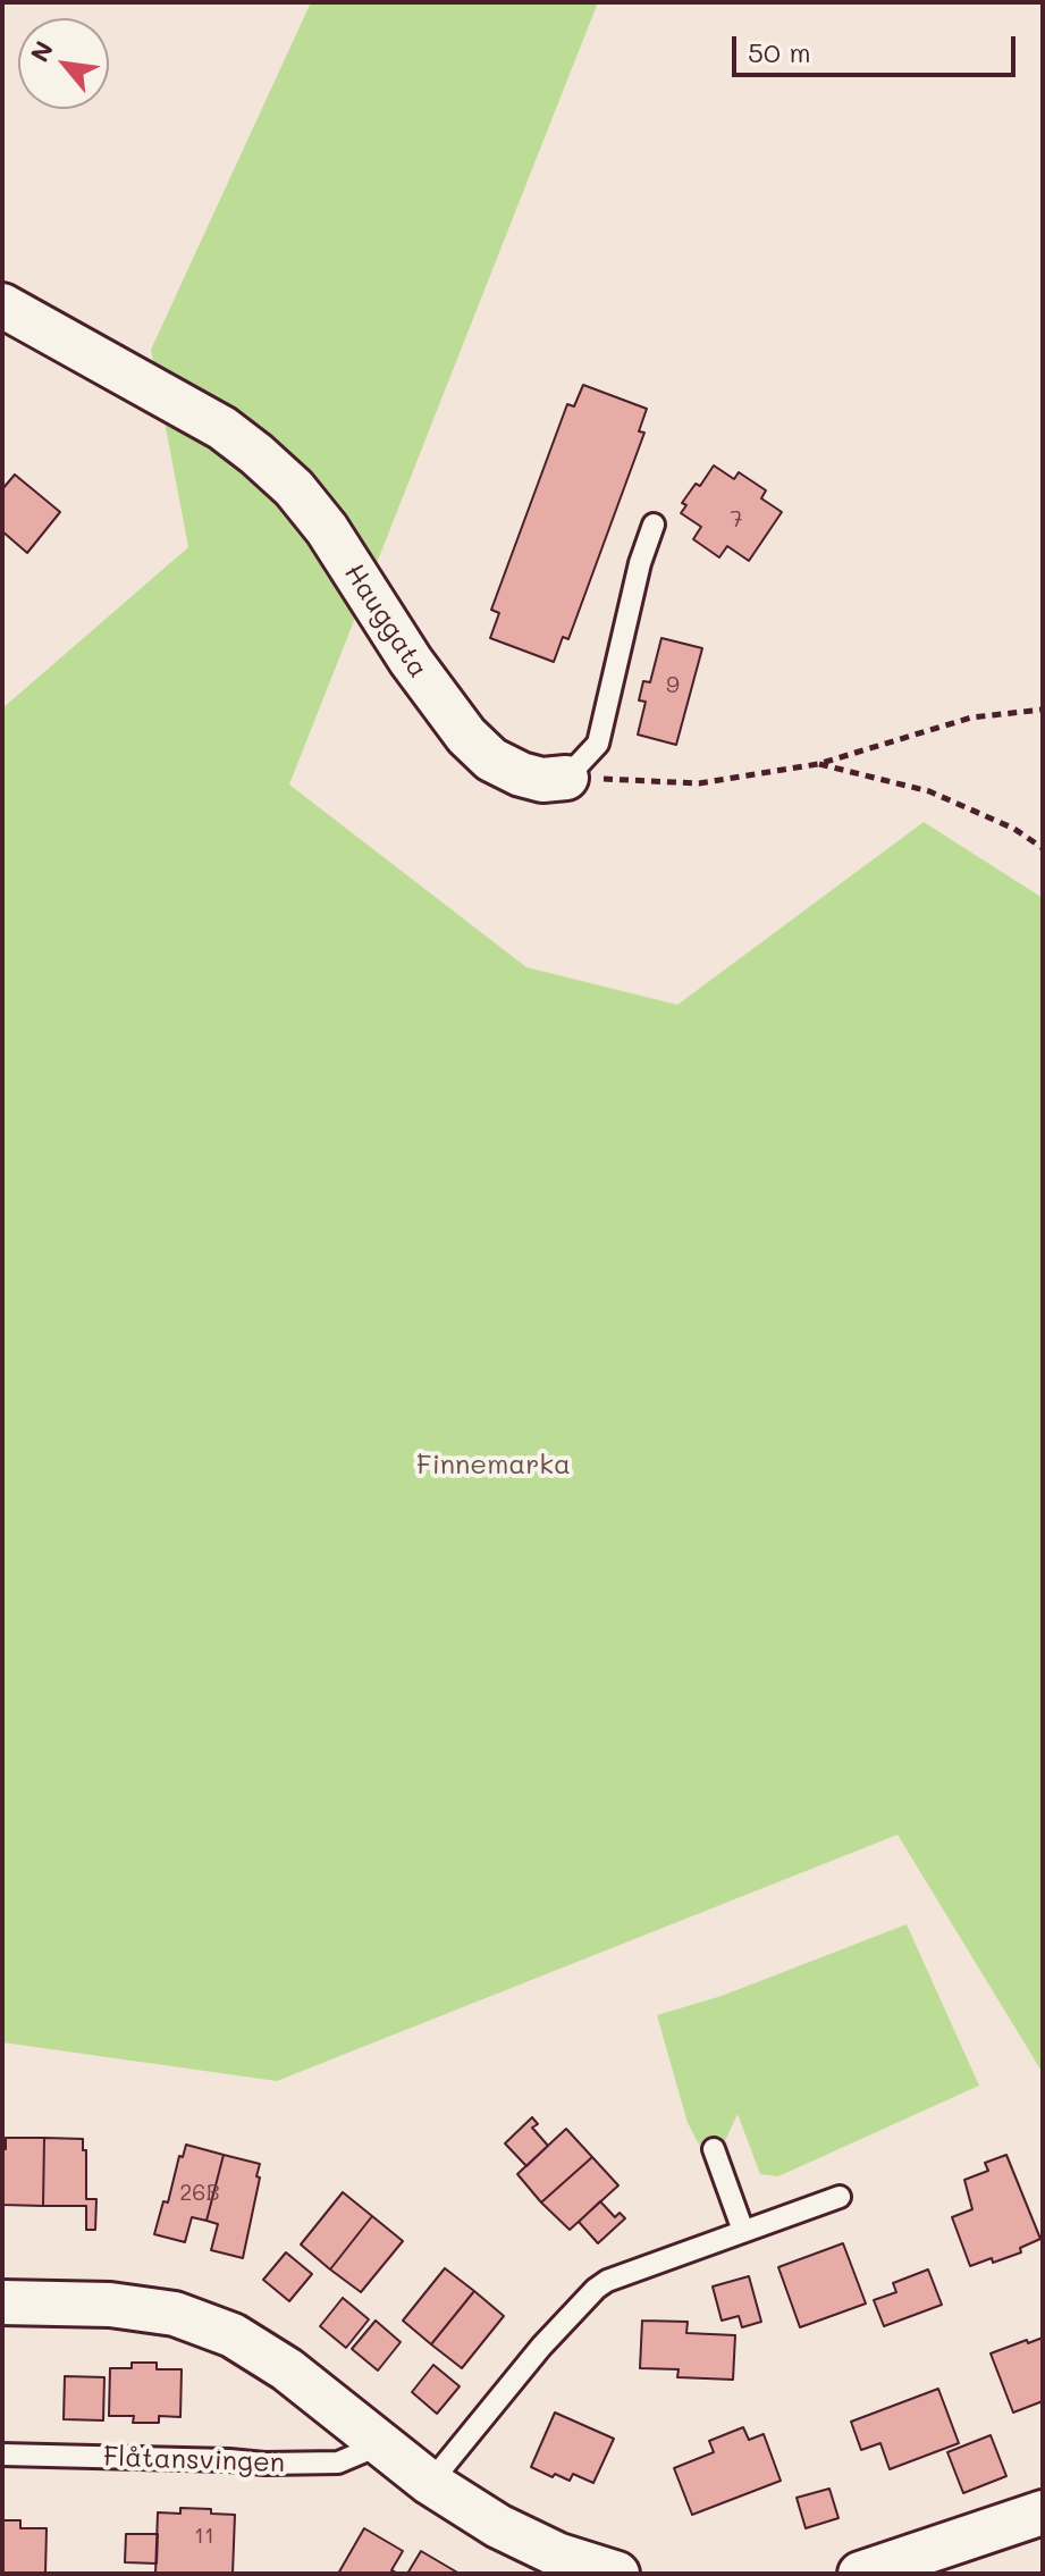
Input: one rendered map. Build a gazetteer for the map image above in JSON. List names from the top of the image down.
{
  "streets": {
    "street": ["Hauggata"],
    "lane": ["Flåtansvingen"]
  },
  "parks": ["Finnemarka"],
  "house_numbers": [
    "7",
    "9",
    "26B",
    "11"
  ],
  "scale_bar": "50 m",
  "north": "top left"
}
